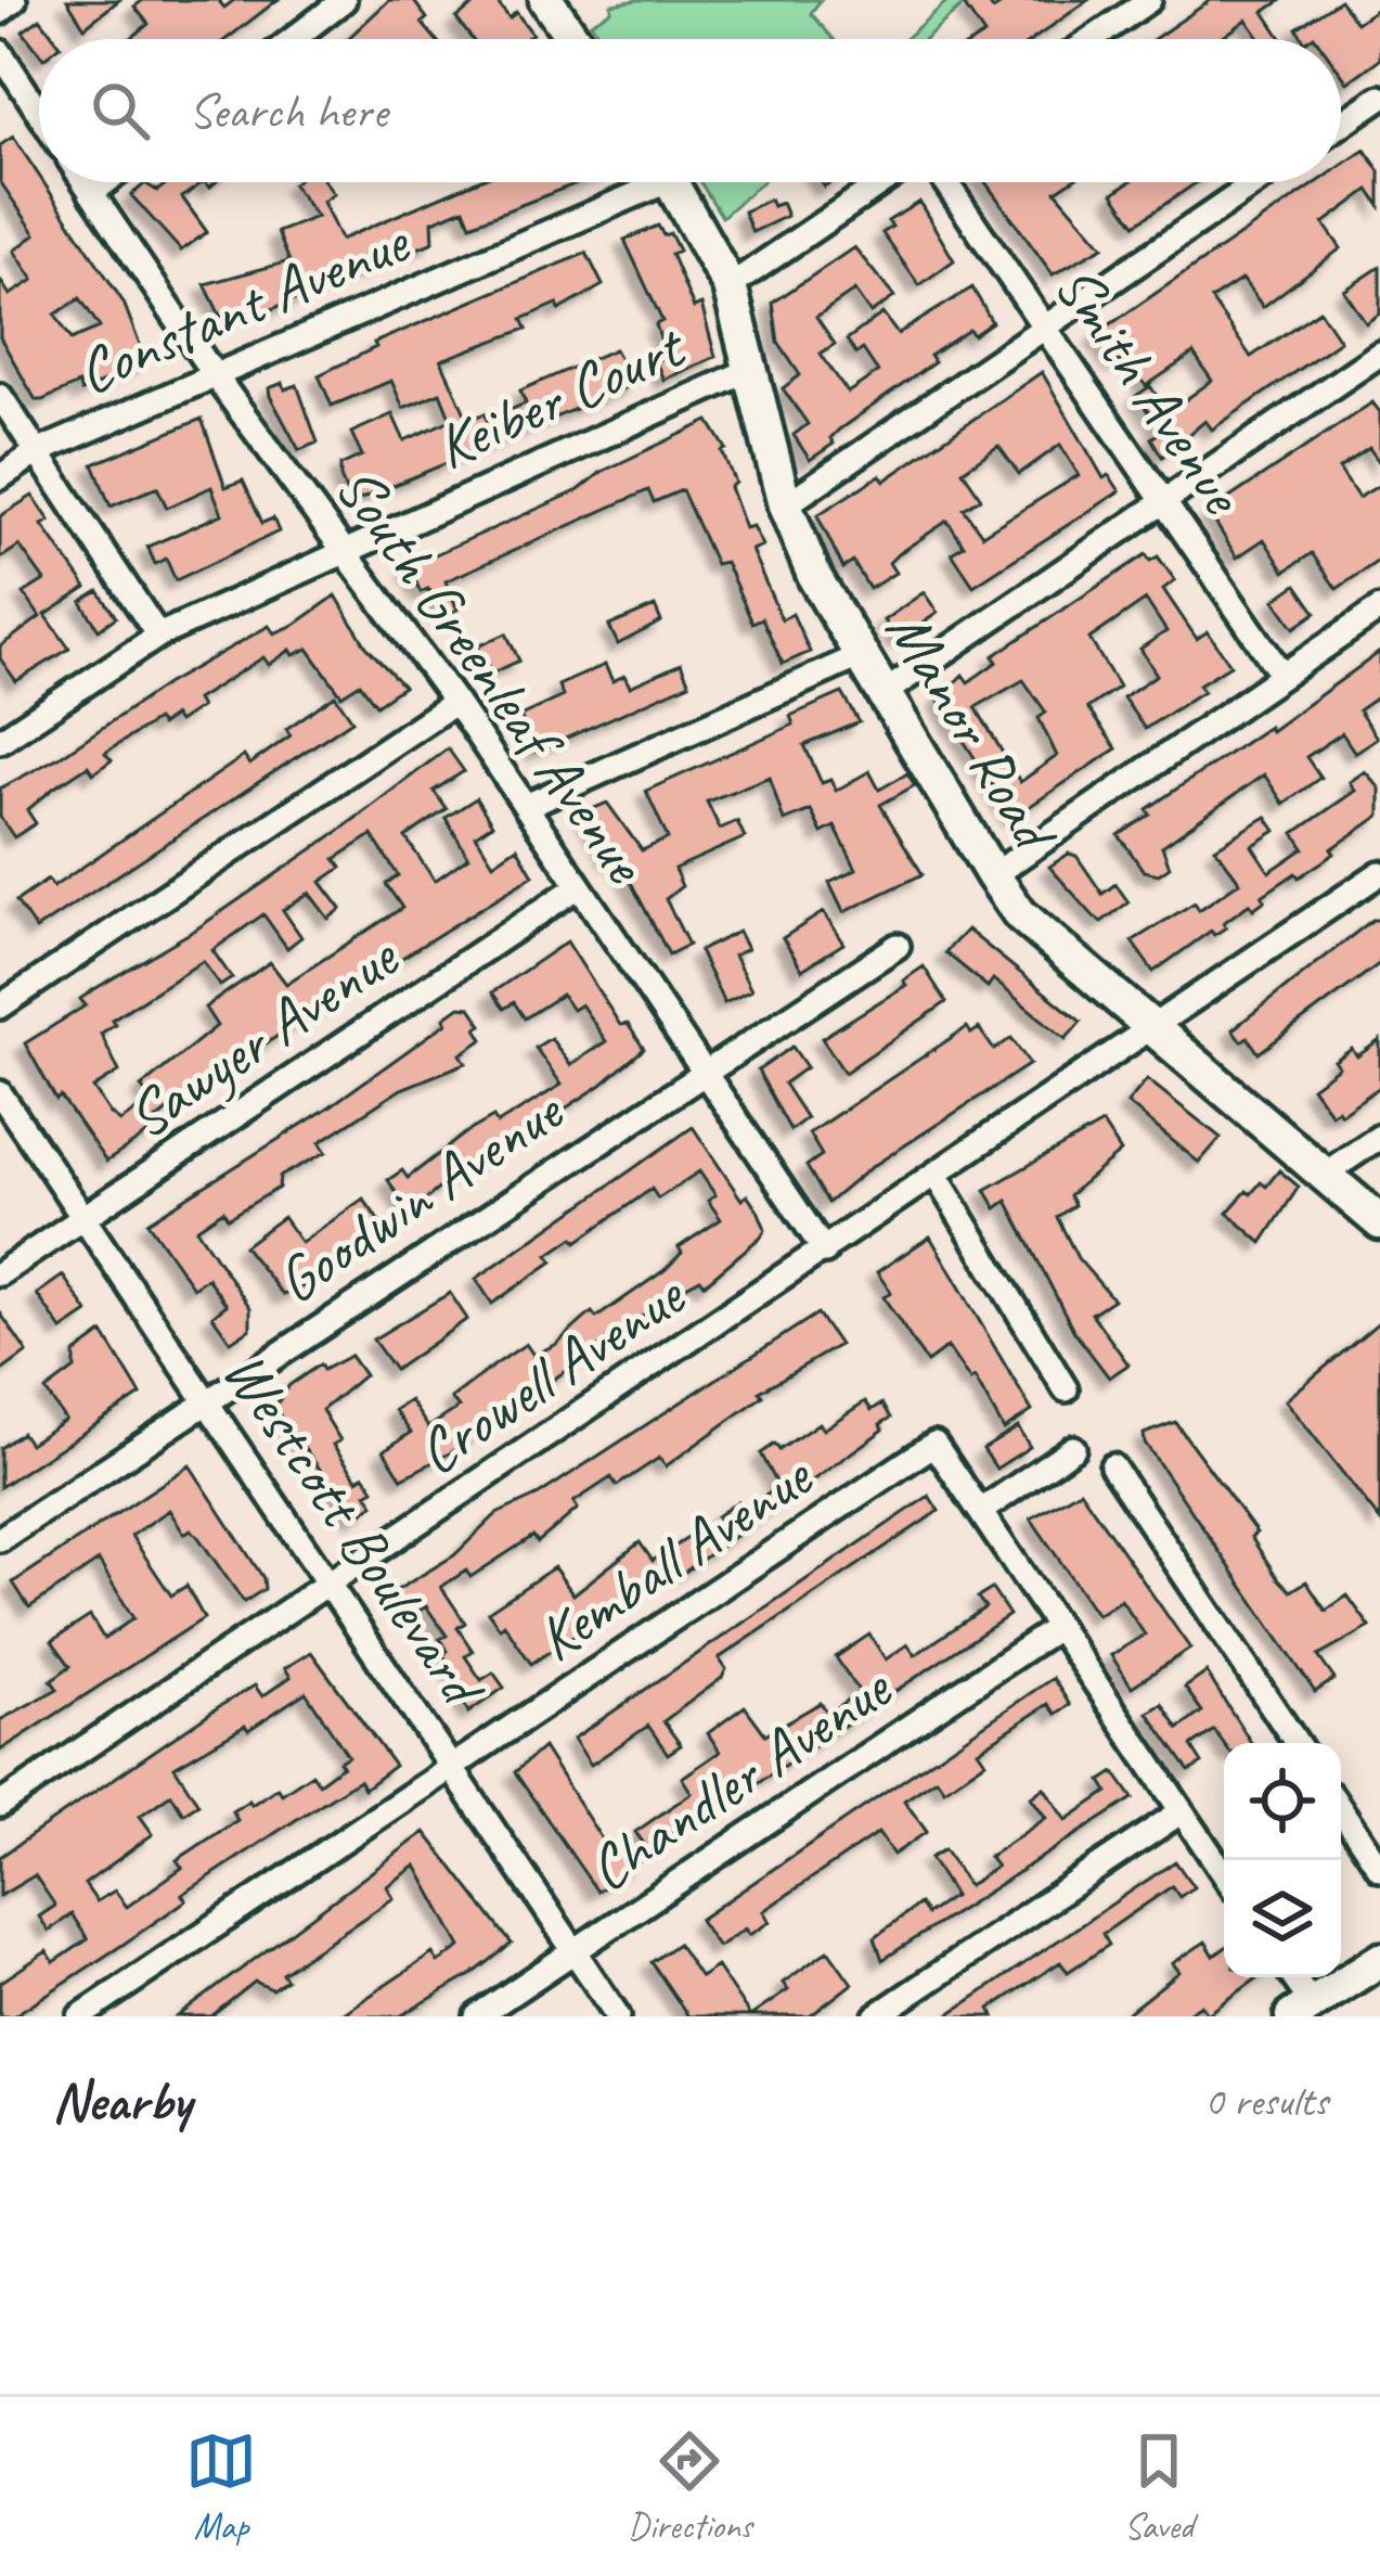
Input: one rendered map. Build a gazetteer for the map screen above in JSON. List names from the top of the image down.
{
  "streets": {
    "street": [
      "Constant Avenue",
      "Smith Avenue",
      "Keiber Court",
      "South Greenleaf Avenue",
      "Manor Road",
      "Sawyer Avenue",
      "Goodwin Avenue",
      "Crowell Avenue",
      "Westcott Boulevard",
      "Kemball Avenue",
      "Chandler Avenue"
    ]
  },
  "crossings": [
    ["Constant Avenue", "South Greenleaf Avenue"],
    ["Keiber Court", "South Greenleaf Avenue"],
    ["Keiber Court", "Manor Road"],
    ["South Greenleaf Avenue", "Sawyer Avenue"],
    ["South Greenleaf Avenue", "Goodwin Avenue"],
    ["South Greenleaf Avenue", "Crowell Avenue"],
    ["Manor Road", "Crowell Avenue"],
    ["Sawyer Avenue", "Westcott Boulevard"],
    ["Goodwin Avenue", "Westcott Boulevard"],
    ["Crowell Avenue", "Westcott Boulevard"],
    ["Westcott Boulevard", "Kemball Avenue"],
    ["Westcott Boulevard", "Chandler Avenue"]
  ],
  "page": {
    "search": "Search here",
    "heading": ["Nearby", "0 results"],
    "nav": ["Map", "Directions", "Saved"]
  }
}
